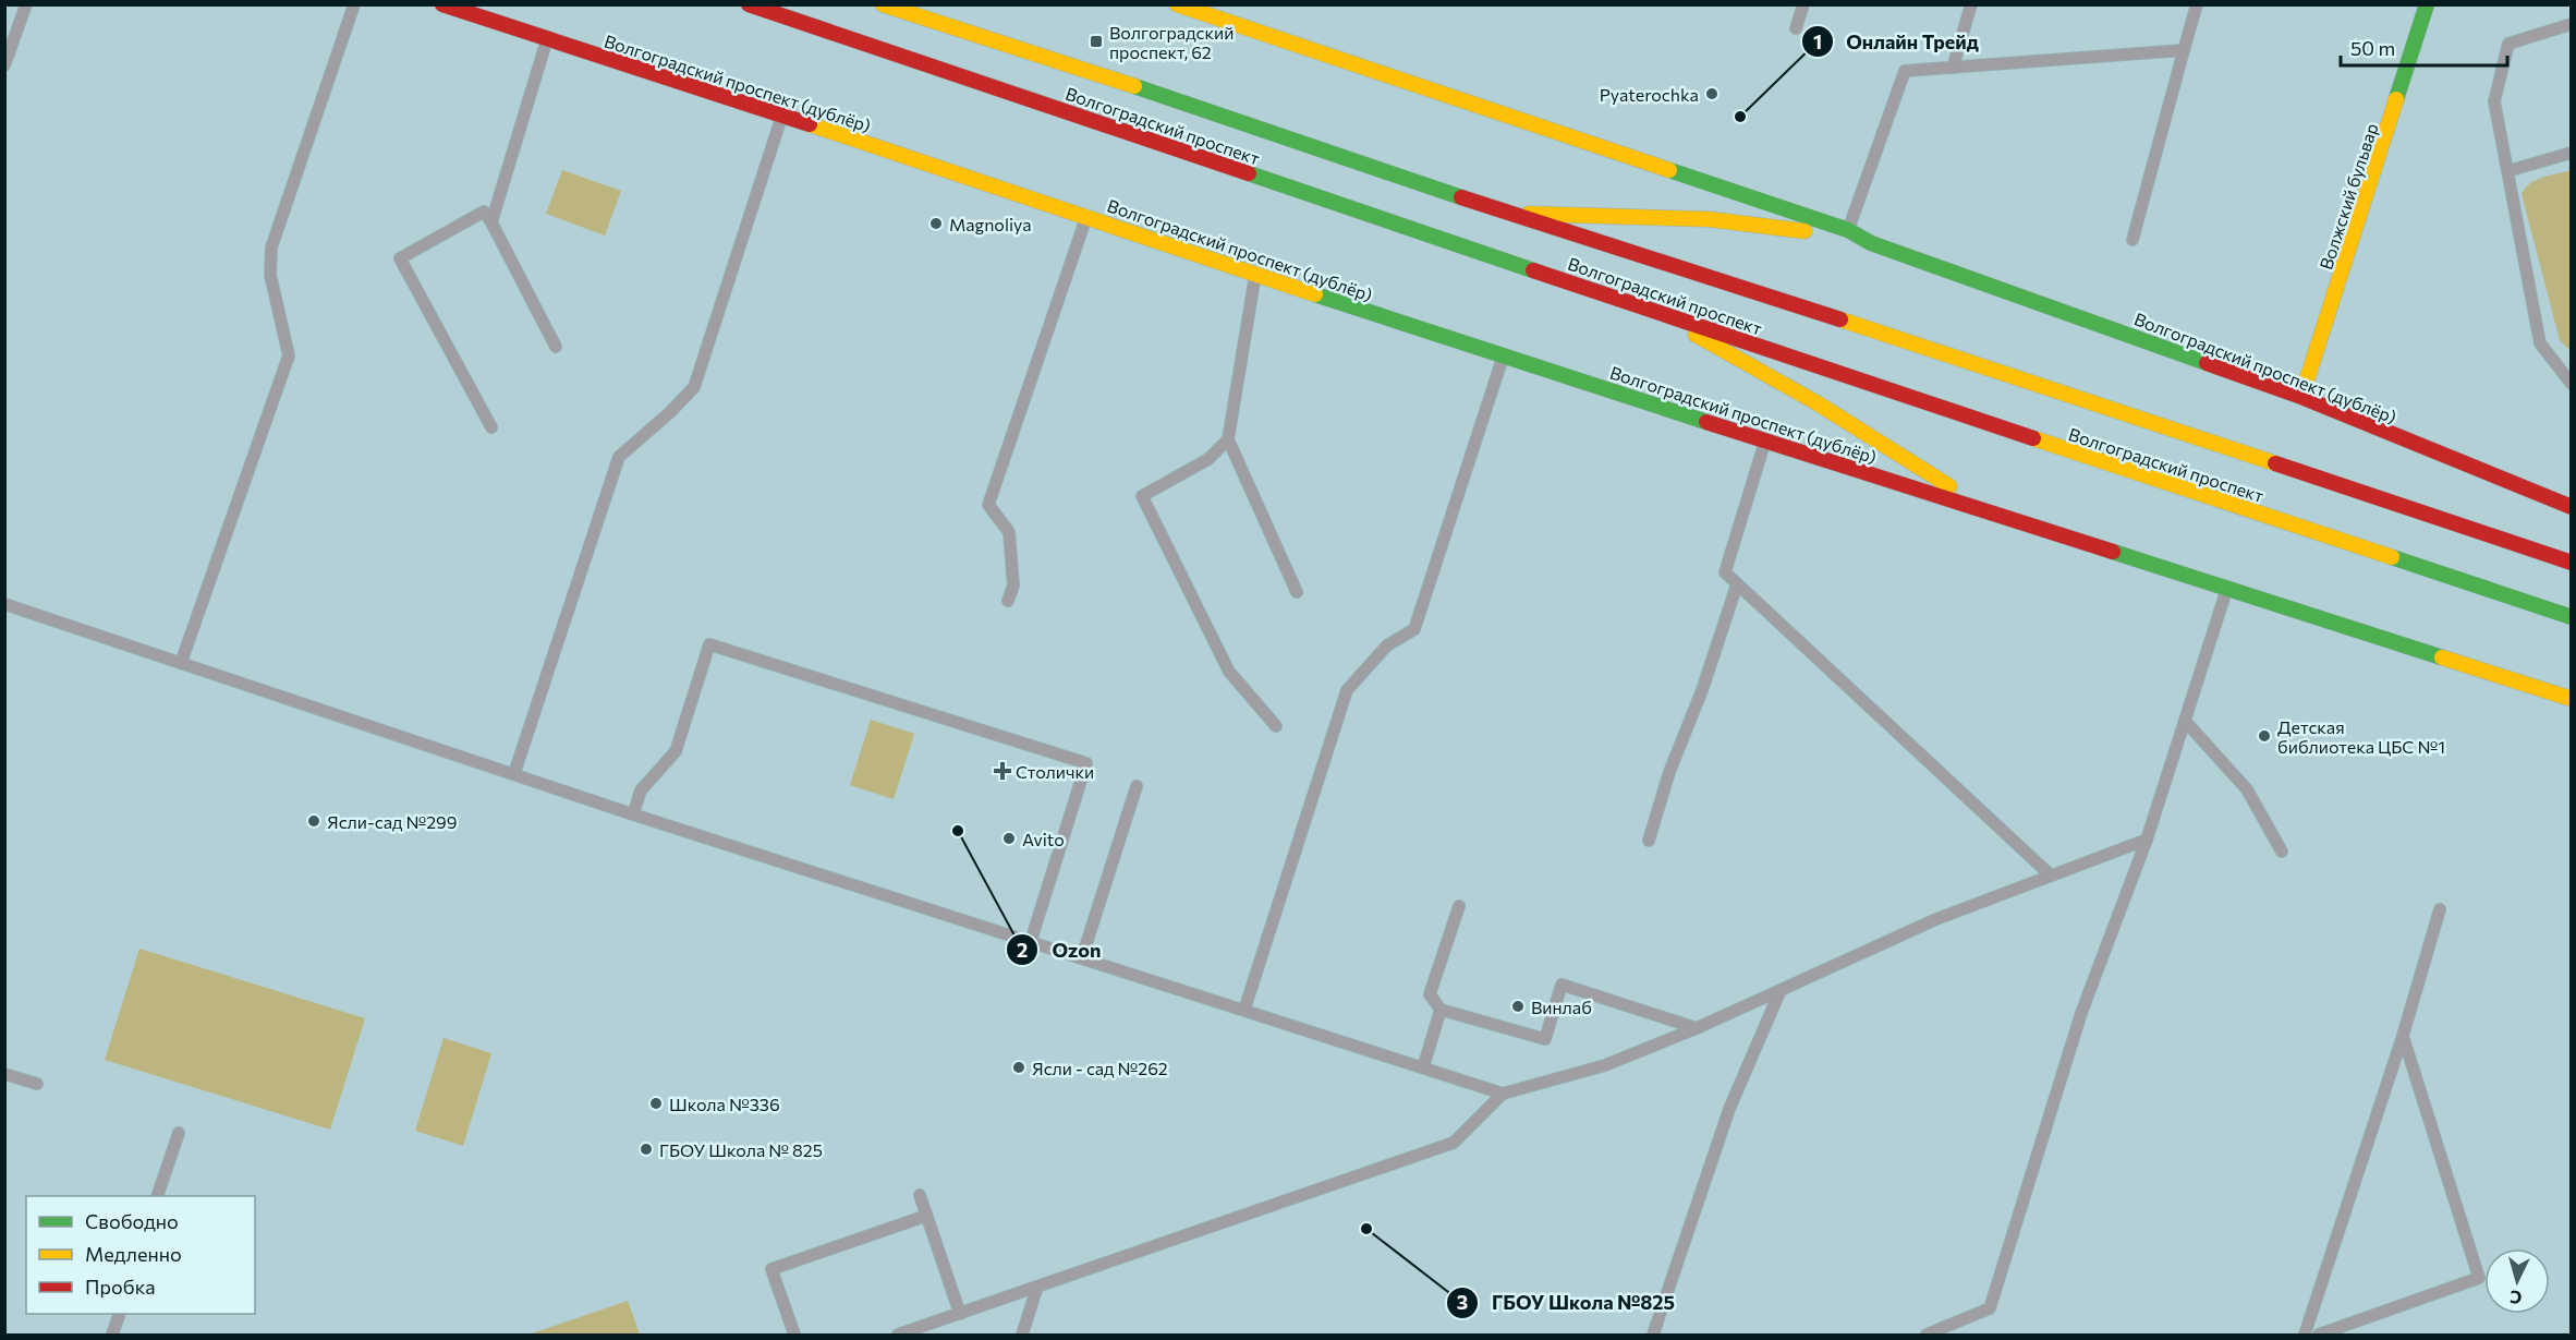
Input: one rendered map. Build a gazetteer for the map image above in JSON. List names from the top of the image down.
{
  "streets": {
    "main road": ["Волгоградский проспект (дублёр)", "Волгоградский проспект", "Волжский бульвар"]
  },
  "crossings": [
    ["Волгоградский проспект (дублёр)", "Волгоградский проспект"],
    ["Волгоградский проспект (дублёр)", "Волжский бульвар"]
  ],
  "places": {
    "transit": ["Волгоградский проспект, 62"],
    "other": [
      "Pyaterochka",
      "Онлайн Трейд",
      "Magnoliya",
      "Детская библиотека ЦБС №1",
      "Ясли-сад №299",
      "Ozon",
      "Avito",
      "Винлаб",
      "Ясли - сад №262",
      "Школа №336",
      "ГБОУ Школа № 825",
      "ГБОУ Школа №825"
    ],
    "health": ["Столички"]
  },
  "legend": ["Свободно", "Медленно", "Пробка"],
  "scale_bar": "50 m",
  "north": "bottom"
}
